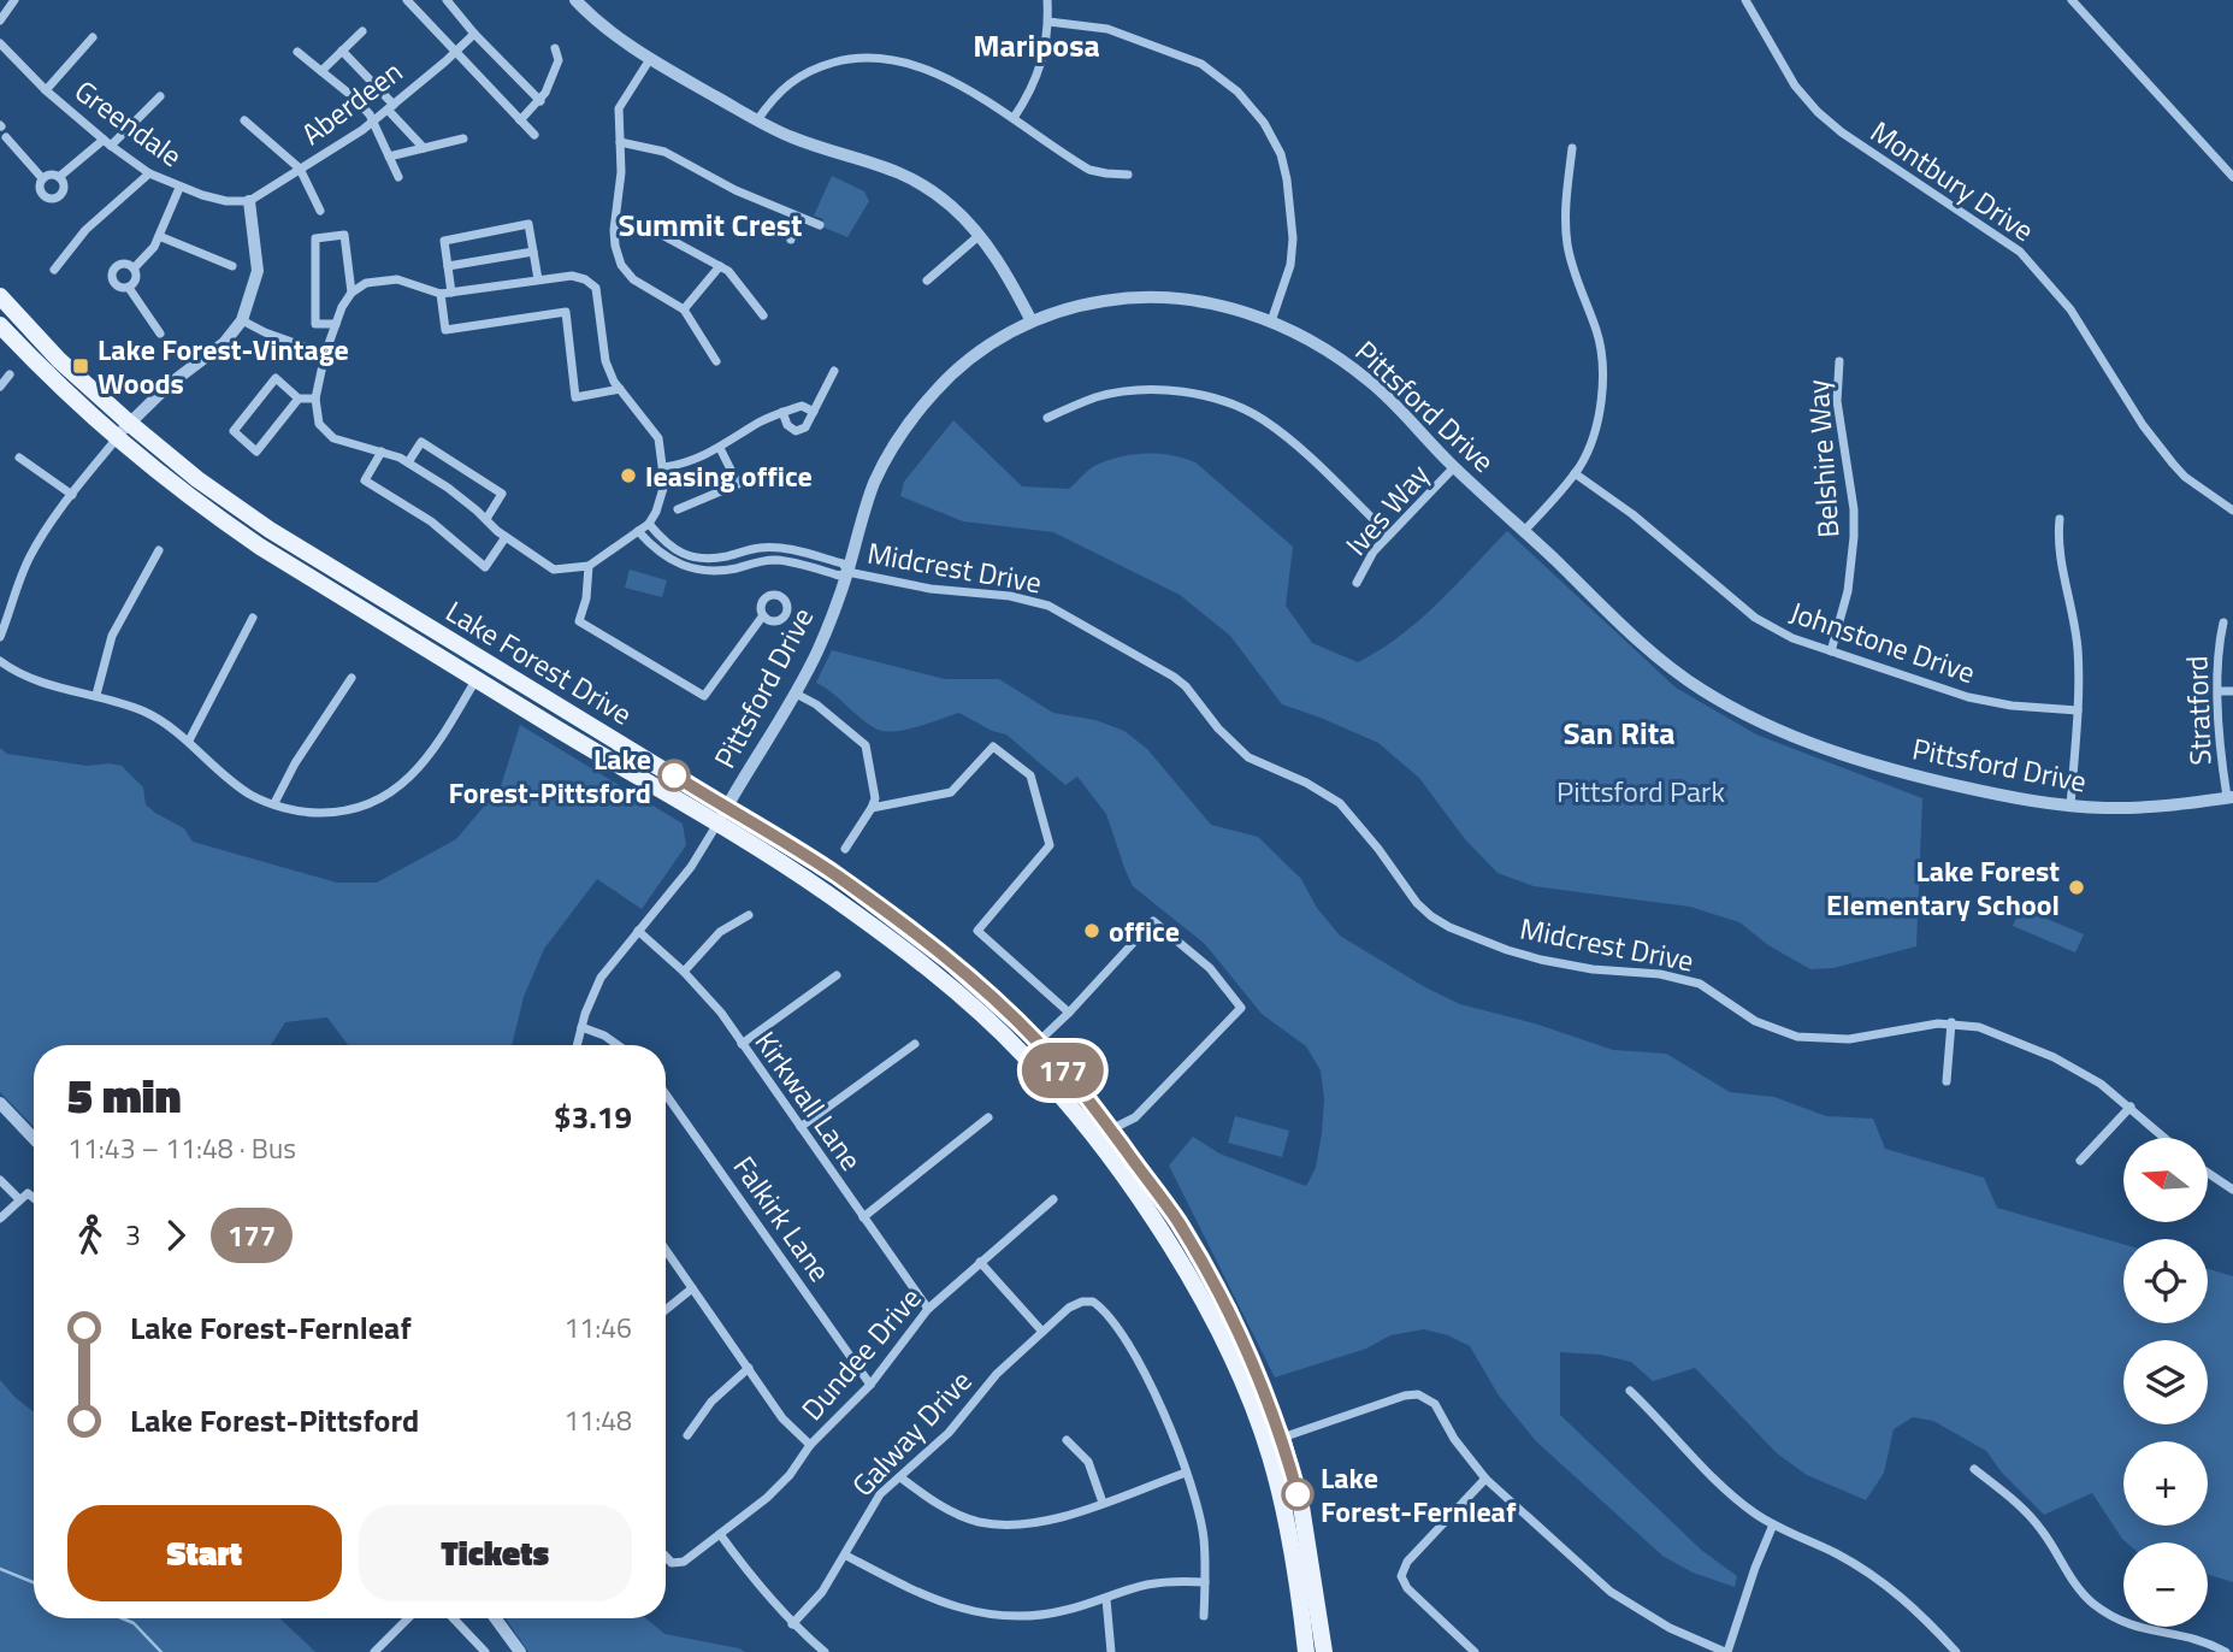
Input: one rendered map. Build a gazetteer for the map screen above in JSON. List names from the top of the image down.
{
  "streets": {
    "main road": ["Lake Forest Drive"],
    "street": [
      "Aberdeen",
      "Greendale",
      "Montbury Drive",
      "Pittsford Drive",
      "Belshire Way",
      "Ives Way",
      "Midcrest Drive",
      "Johnstone Drive",
      "Stratford",
      "Kirkwall Lane",
      "Falkirk Lane",
      "Dundee Drive",
      "Galway Drive"
    ]
  },
  "crossings": [
    ["Aberdeen", "Greendale"],
    ["Pittsford Drive", "Ives Way"],
    ["Pittsford Drive", "Midcrest Drive"],
    ["Pittsford Drive", "Lake Forest Drive"],
    ["Pittsford Drive", "Stratford"],
    ["Pittsford Drive", "Kirkwall Lane"],
    ["Belshire Way", "Johnstone Drive"],
    ["Kirkwall Lane", "Dundee Drive"],
    ["Falkirk Lane", "Dundee Drive"]
  ],
  "districts": ["Mariposa", "Summit Crest", "San Rita"],
  "parks": ["Pittsford Park"],
  "places": {
    "transit": ["Lake Forest-Vintage Woods"],
    "other": [
      "leasing office",
      "Lake Forest-Pittsford",
      "Lake Forest Elementary School",
      "office",
      "Lake Forest-Fernleaf"
    ]
  },
  "lines": ["bus line 177"],
  "north": "left",
  "page": {
    "on_map": "177",
    "heading": ["5 min", "11:43 – 11:48 · Bus", "$3.19"],
    "map_buttons": ["+", "−"],
    "legs": ["3", "177"],
    "list": [
      {
        "name": "Lake Forest-Fernleaf",
        "value": "11:46"
      },
      {
        "name": "Lake Forest-Pittsford",
        "value": "11:48"
      }
    ],
    "buttons": ["Start", "Tickets"]
  }
}
